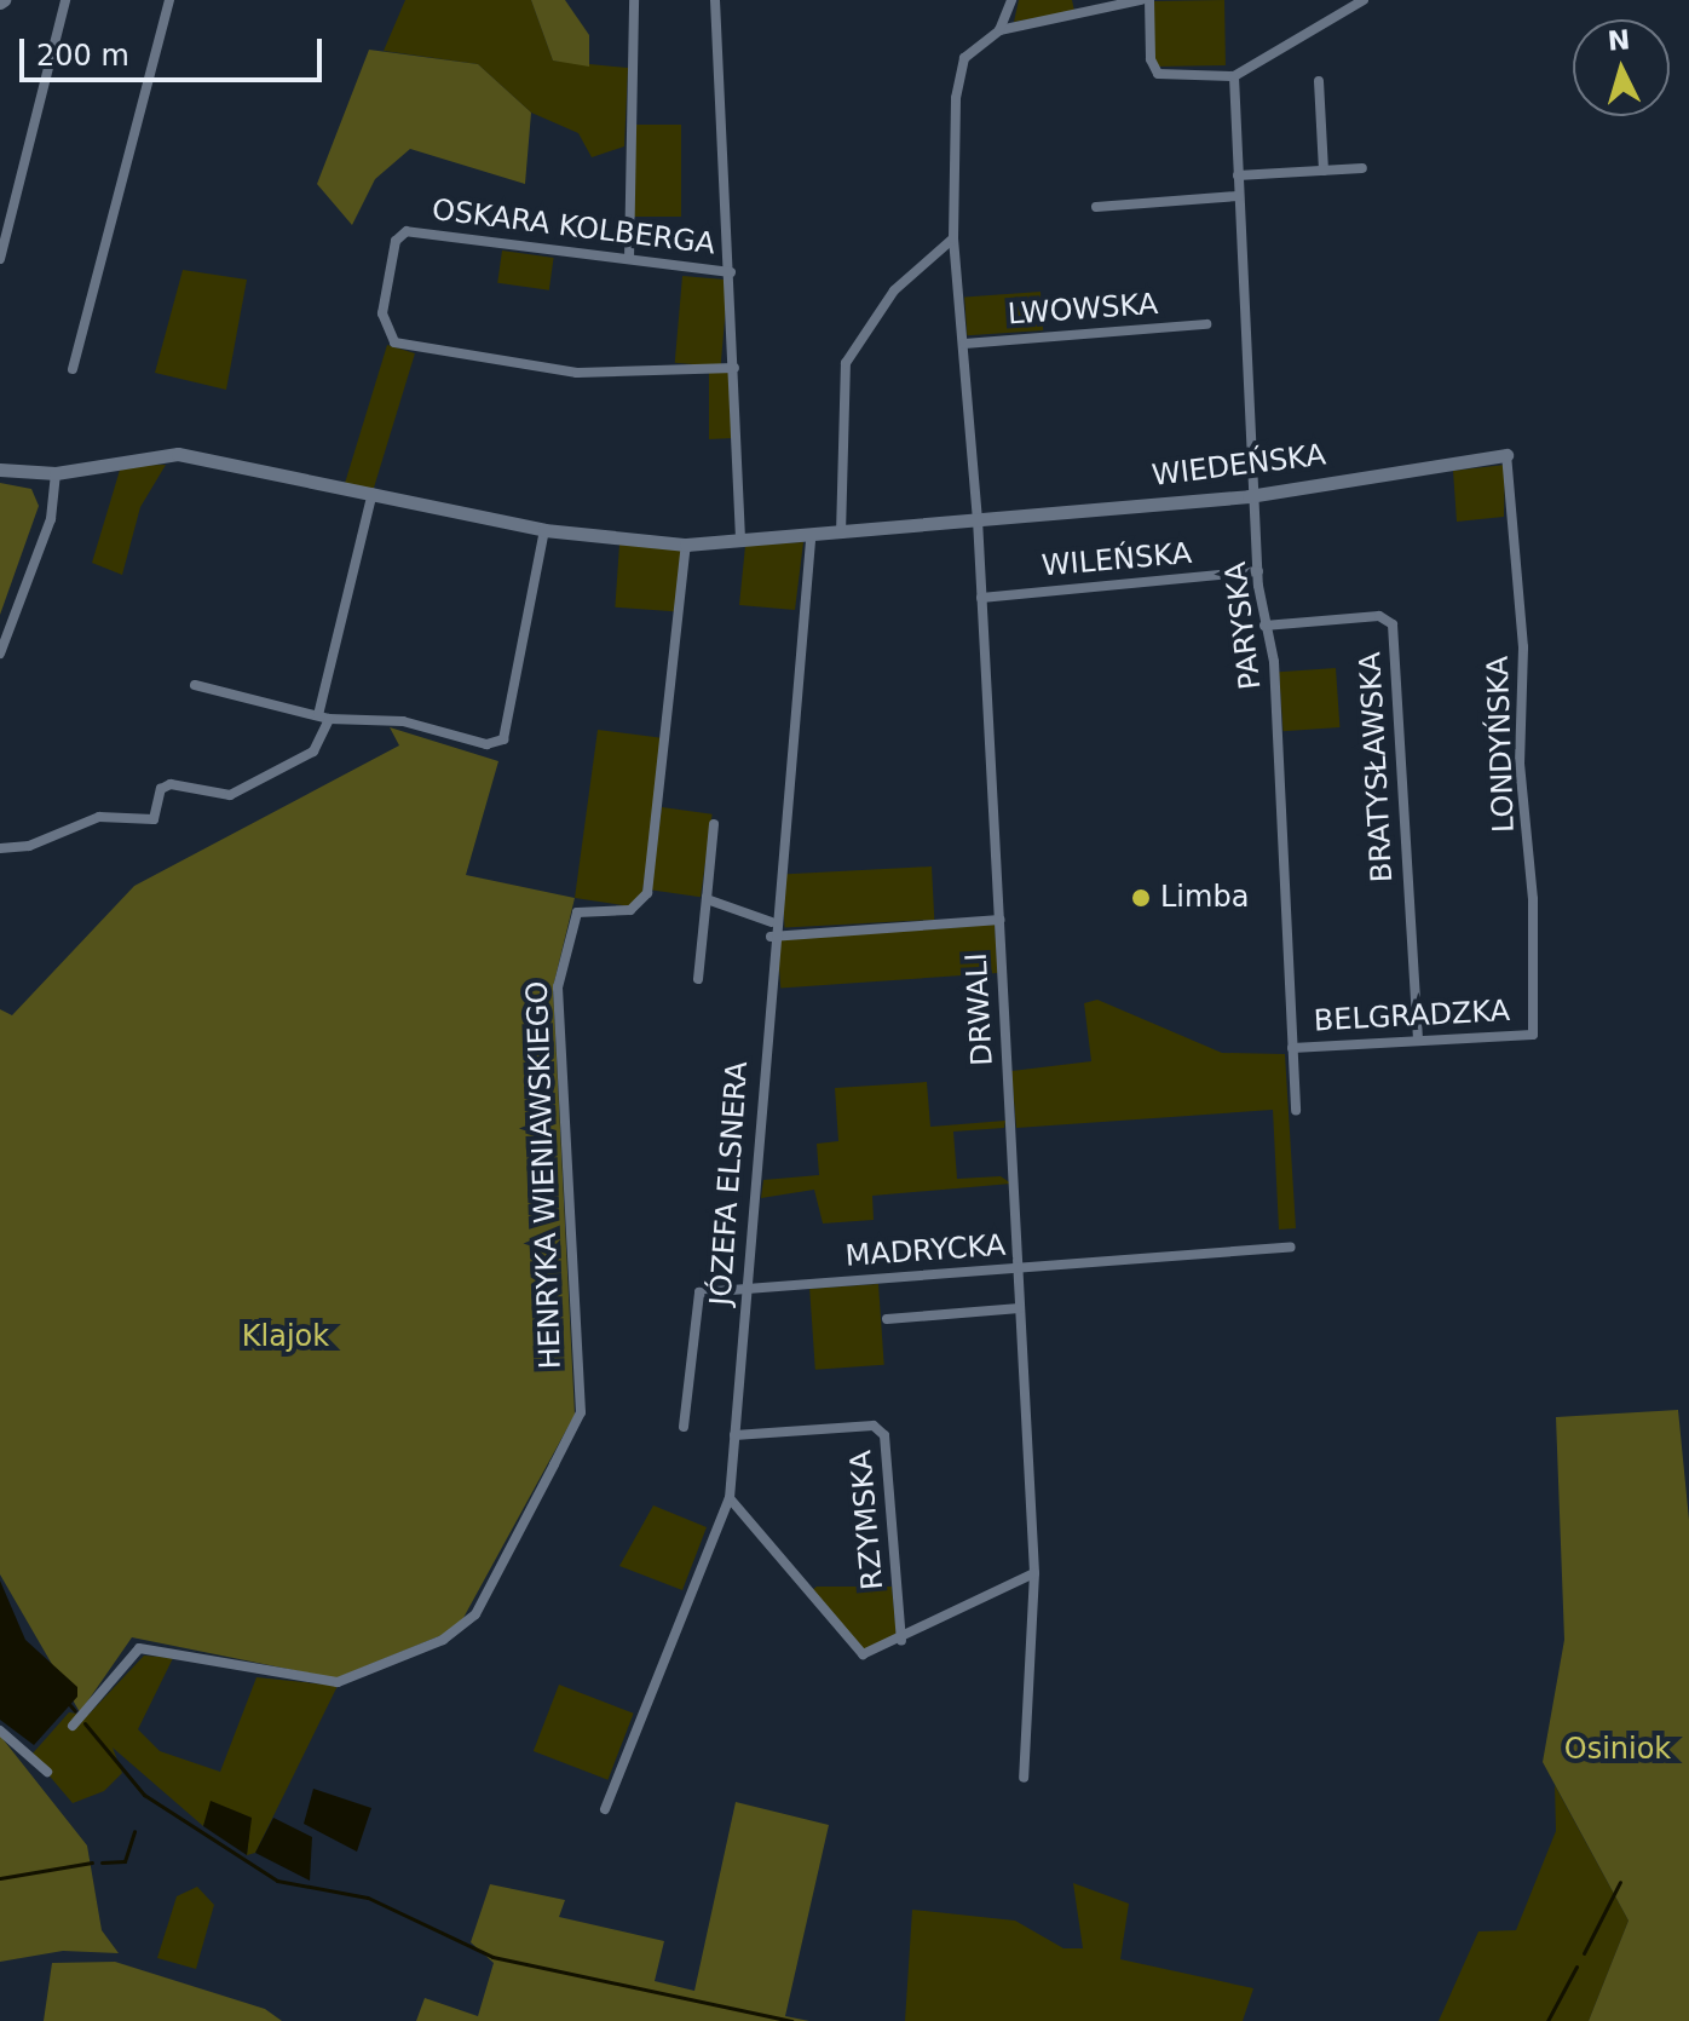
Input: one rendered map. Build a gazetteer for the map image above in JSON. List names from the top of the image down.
{
  "streets": {
    "street": [
      "OSKARA KOLBERGA",
      "LWOWSKA",
      "WIEDEŃSKA",
      "WILEŃSKA",
      "PARYSKA",
      "LONDYŃSKA",
      "BRATYSŁAWSKA",
      "DRWALI",
      "BELGRADZKA",
      "HENRYKA WIENIAWSKIEGO",
      "JÓZEFA ELSNERA",
      "MADRYCKA",
      "RZYMSKA"
    ]
  },
  "crossings": [
    ["LWOWSKA", "DRWALI"],
    ["WIEDEŃSKA", "PARYSKA"],
    ["WIEDEŃSKA", "LONDYŃSKA"],
    ["WIEDEŃSKA", "DRWALI"],
    ["WILEŃSKA", "PARYSKA"],
    ["WILEŃSKA", "DRWALI"],
    ["PARYSKA", "BRATYSŁAWSKA"],
    ["PARYSKA", "BELGRADZKA"],
    ["LONDYŃSKA", "BELGRADZKA"],
    ["BRATYSŁAWSKA", "BELGRADZKA"],
    ["DRWALI", "MADRYCKA"],
    ["JÓZEFA ELSNERA", "MADRYCKA"],
    ["JÓZEFA ELSNERA", "RZYMSKA"]
  ],
  "parks": ["Klajok", "Osiniok"],
  "places": ["Limba"],
  "scale_bar": "200 m",
  "north": "top"
}
